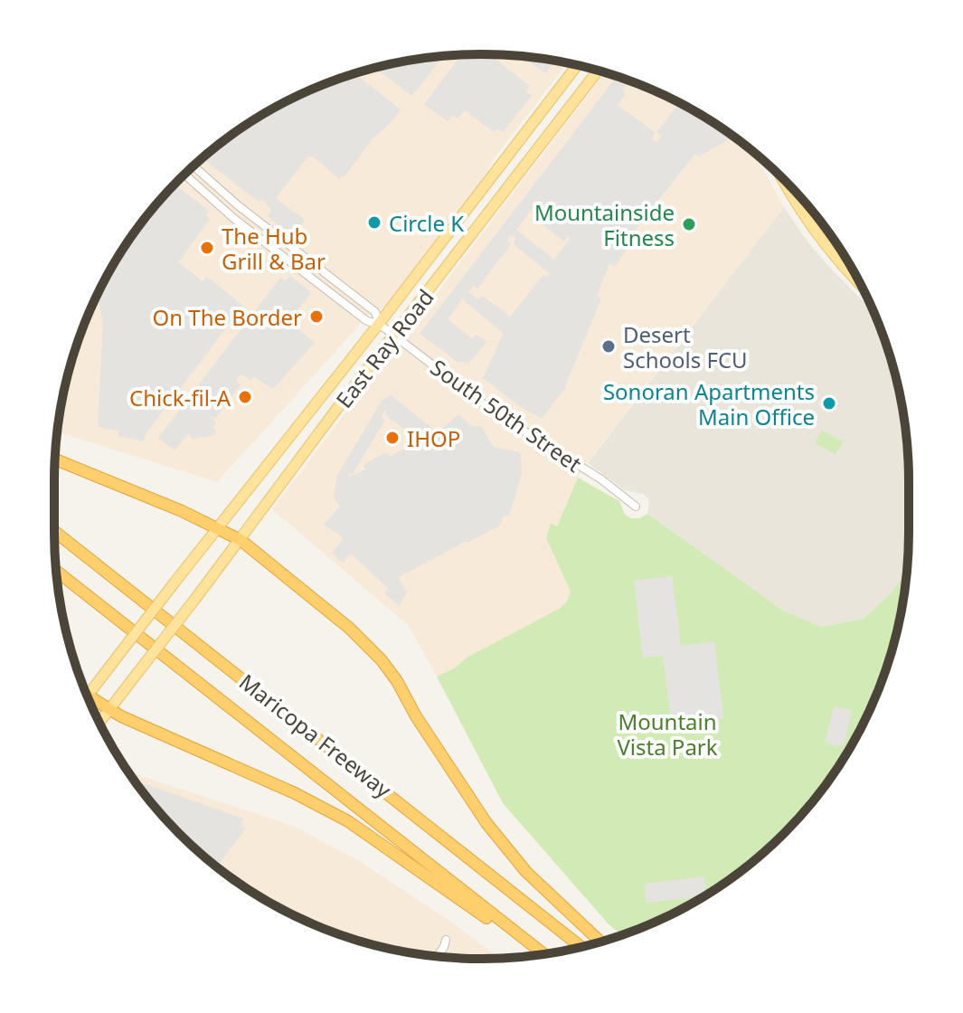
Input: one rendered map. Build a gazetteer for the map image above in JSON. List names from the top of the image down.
{
  "streets": {
    "highway": ["Maricopa Freeway"],
    "main road": ["East Ray Road"],
    "street": ["South 50th Street"]
  },
  "crossings": [
    ["East Ray Road", "South 50th Street"]
  ],
  "parks": ["Mountain Vista Park"],
  "places": [
    "Circle K",
    "Mountainside Fitness",
    "The Hub Grill & Bar",
    "On The Border",
    "Desert Schools FCU",
    "Chick-fil-A",
    "Sonoran Apartments Main Office",
    "IHOP"
  ]
}
